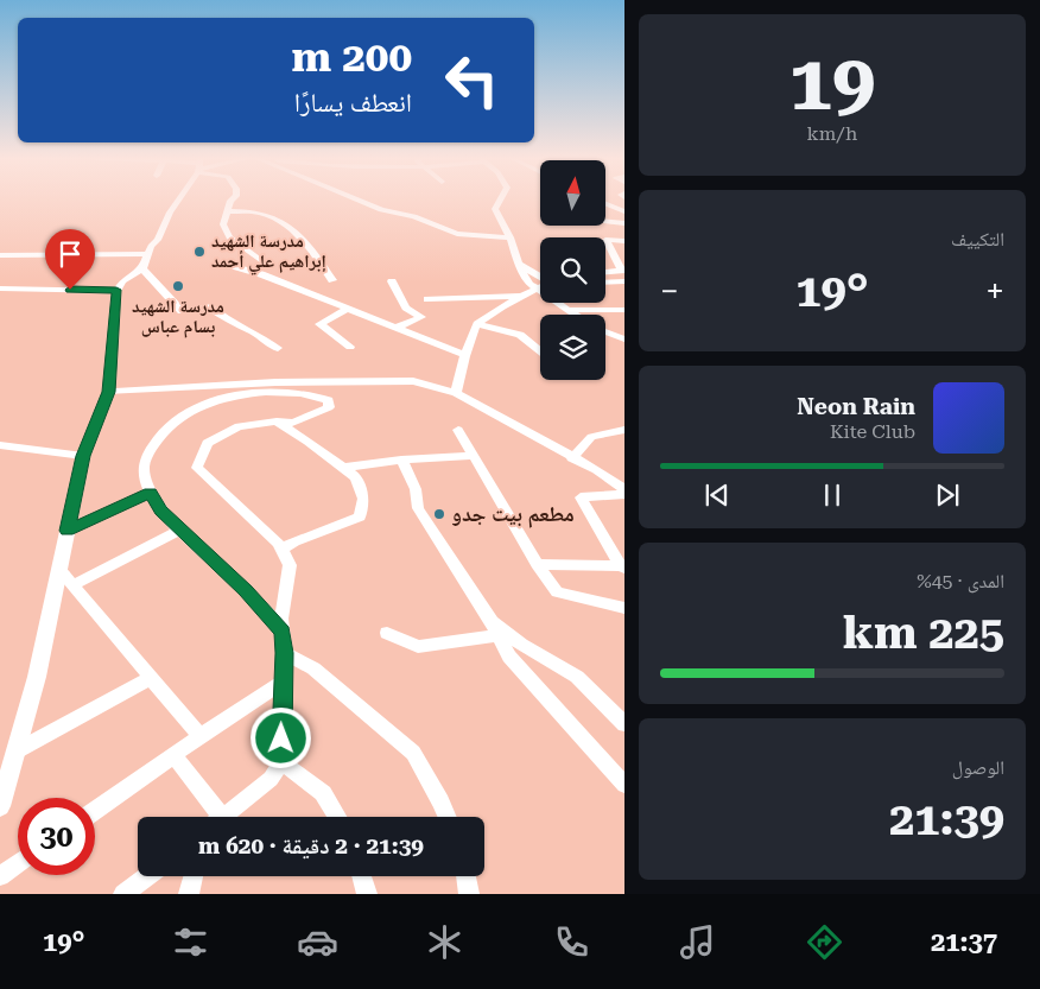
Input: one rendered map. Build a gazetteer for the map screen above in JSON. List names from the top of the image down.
{
  "places": ["مدرسة الشهيد إبراهيم علي أحمد", "مدرسة الشهيد بسام عباس", "مطعم بيت جدو"],
  "north": "top",
  "page": {
    "tile": [
      ["19", "km/h"],
      "التكييف",
      ["المدى · 45%", "225 km"],
      ["الوصول", "21:39"]
    ],
    "turn": ["200 m", "انعطف يسارًا"],
    "heat": ["−", "19°", "+"],
    "song": ["Neon Rain", "Kite Club"],
    "limit": "30",
    "trip": "21:39 · 2 دقيقة · 620 m",
    "tabs": ["21:37", "19°"]
  }
}
